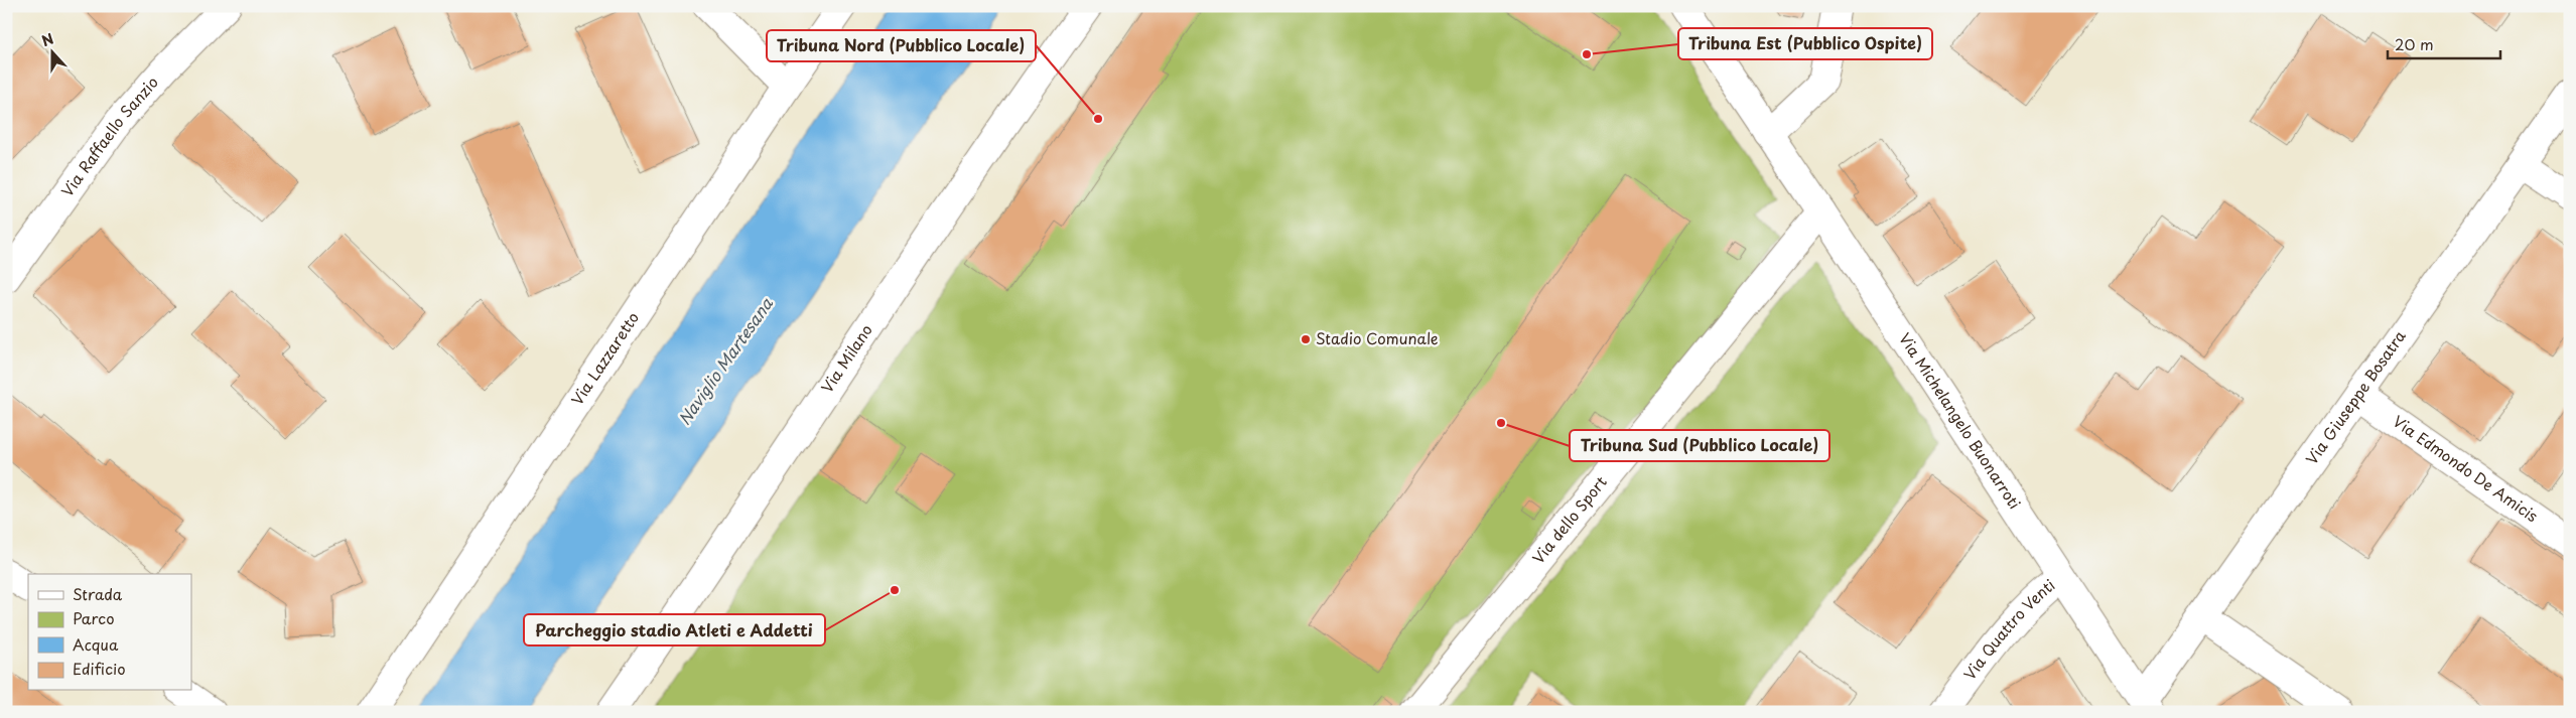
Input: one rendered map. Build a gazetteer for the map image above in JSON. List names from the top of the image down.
{
  "streets": {
    "street": [
      "Via Raffaello Sanzio",
      "Via Lazzaretto",
      "Via Milano",
      "Via Giuseppe Bosatra",
      "Via Michelangelo Buonarroti",
      "Via Edmondo De Amicis",
      "Via dello Sport",
      "Via Quattro Venti"
    ]
  },
  "crossings": [
    ["Via Giuseppe Bosatra", "Via Michelangelo Buonarroti"],
    ["Via Giuseppe Bosatra", "Via Edmondo De Amicis"],
    ["Via Michelangelo Buonarroti", "Via dello Sport"],
    ["Via Michelangelo Buonarroti", "Via Quattro Venti"]
  ],
  "water": ["Naviglio Martesana"],
  "places": [
    "Tribuna Est (Pubblico Ospite)",
    "Tribuna Nord (Pubblico Locale)",
    "Stadio Comunale",
    "Tribuna Sud (Pubblico Locale)",
    "Parcheggio stadio Atleti e Addetti"
  ],
  "legend": [
    "Strada",
    "Parco",
    "Acqua",
    "Edificio"
  ],
  "scale_bar": "20 m",
  "north": "top"
}
